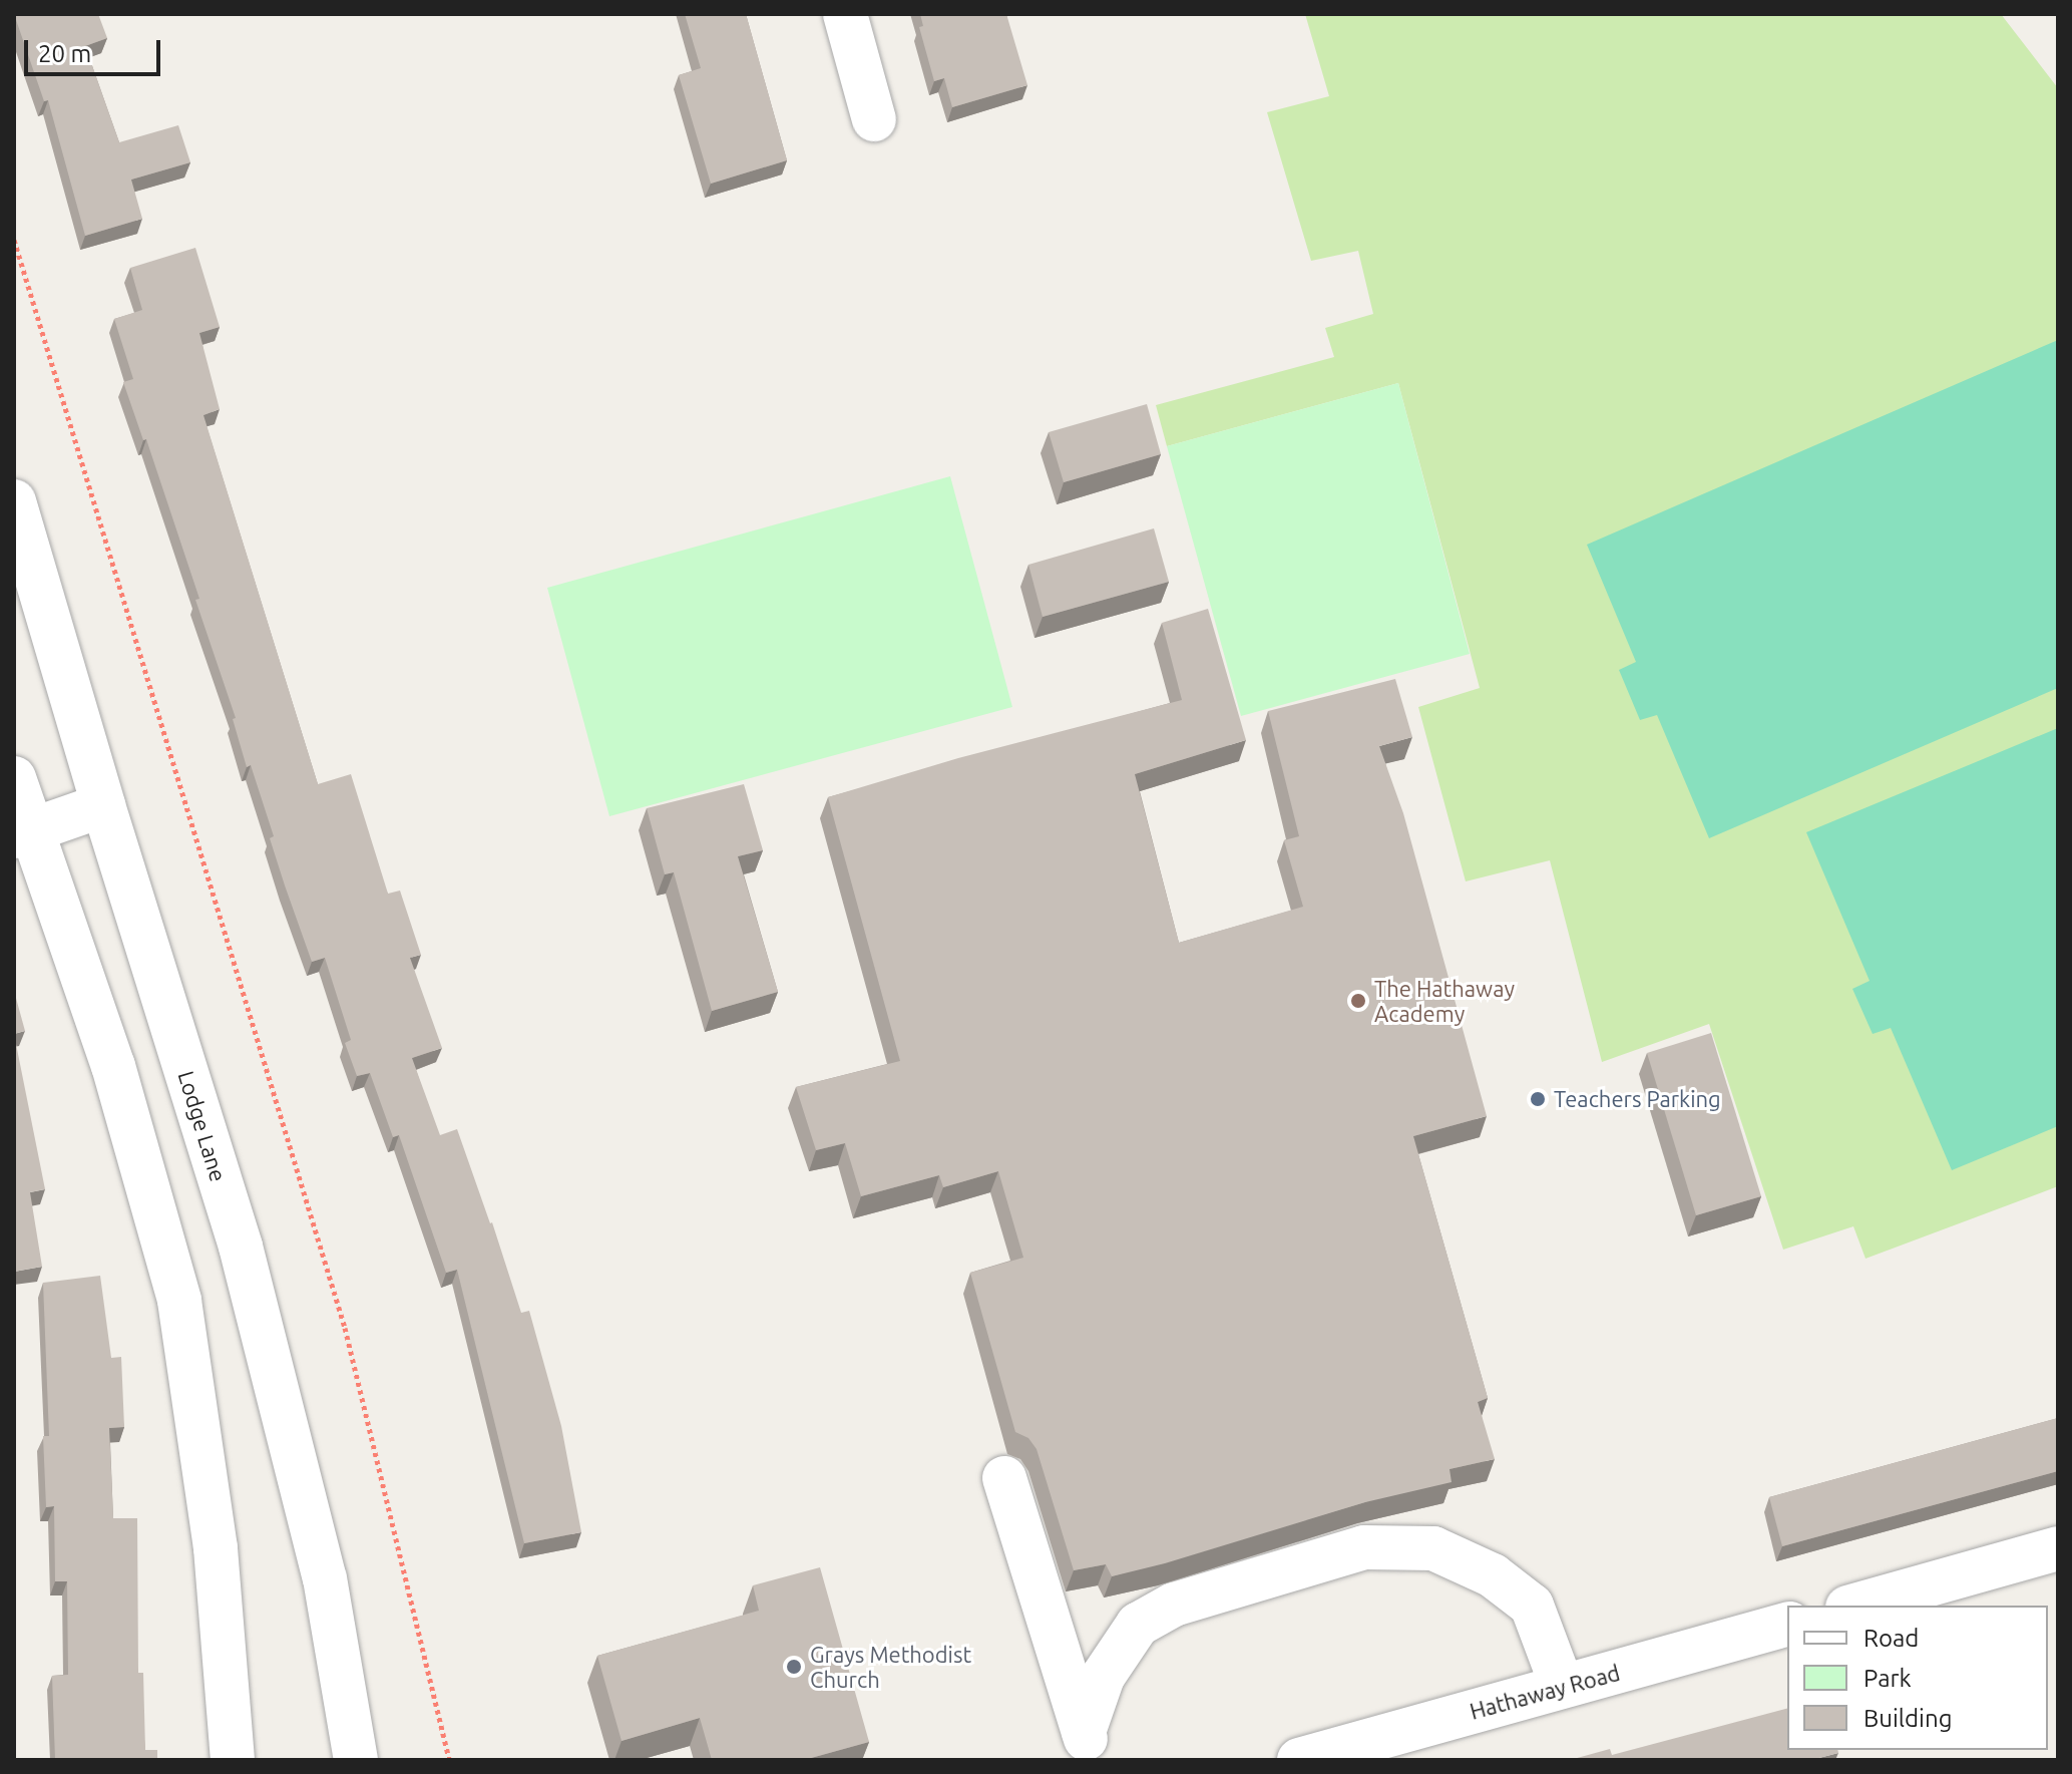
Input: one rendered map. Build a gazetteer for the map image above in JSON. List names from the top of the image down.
{
  "streets": {
    "street": ["Lodge Lane", "Hathaway Road"]
  },
  "places": ["The Hathaway Academy", "Teachers Parking", "Grays Methodist Church"],
  "legend": ["Road", "Park", "Building"],
  "scale_bar": "20 m"
}
